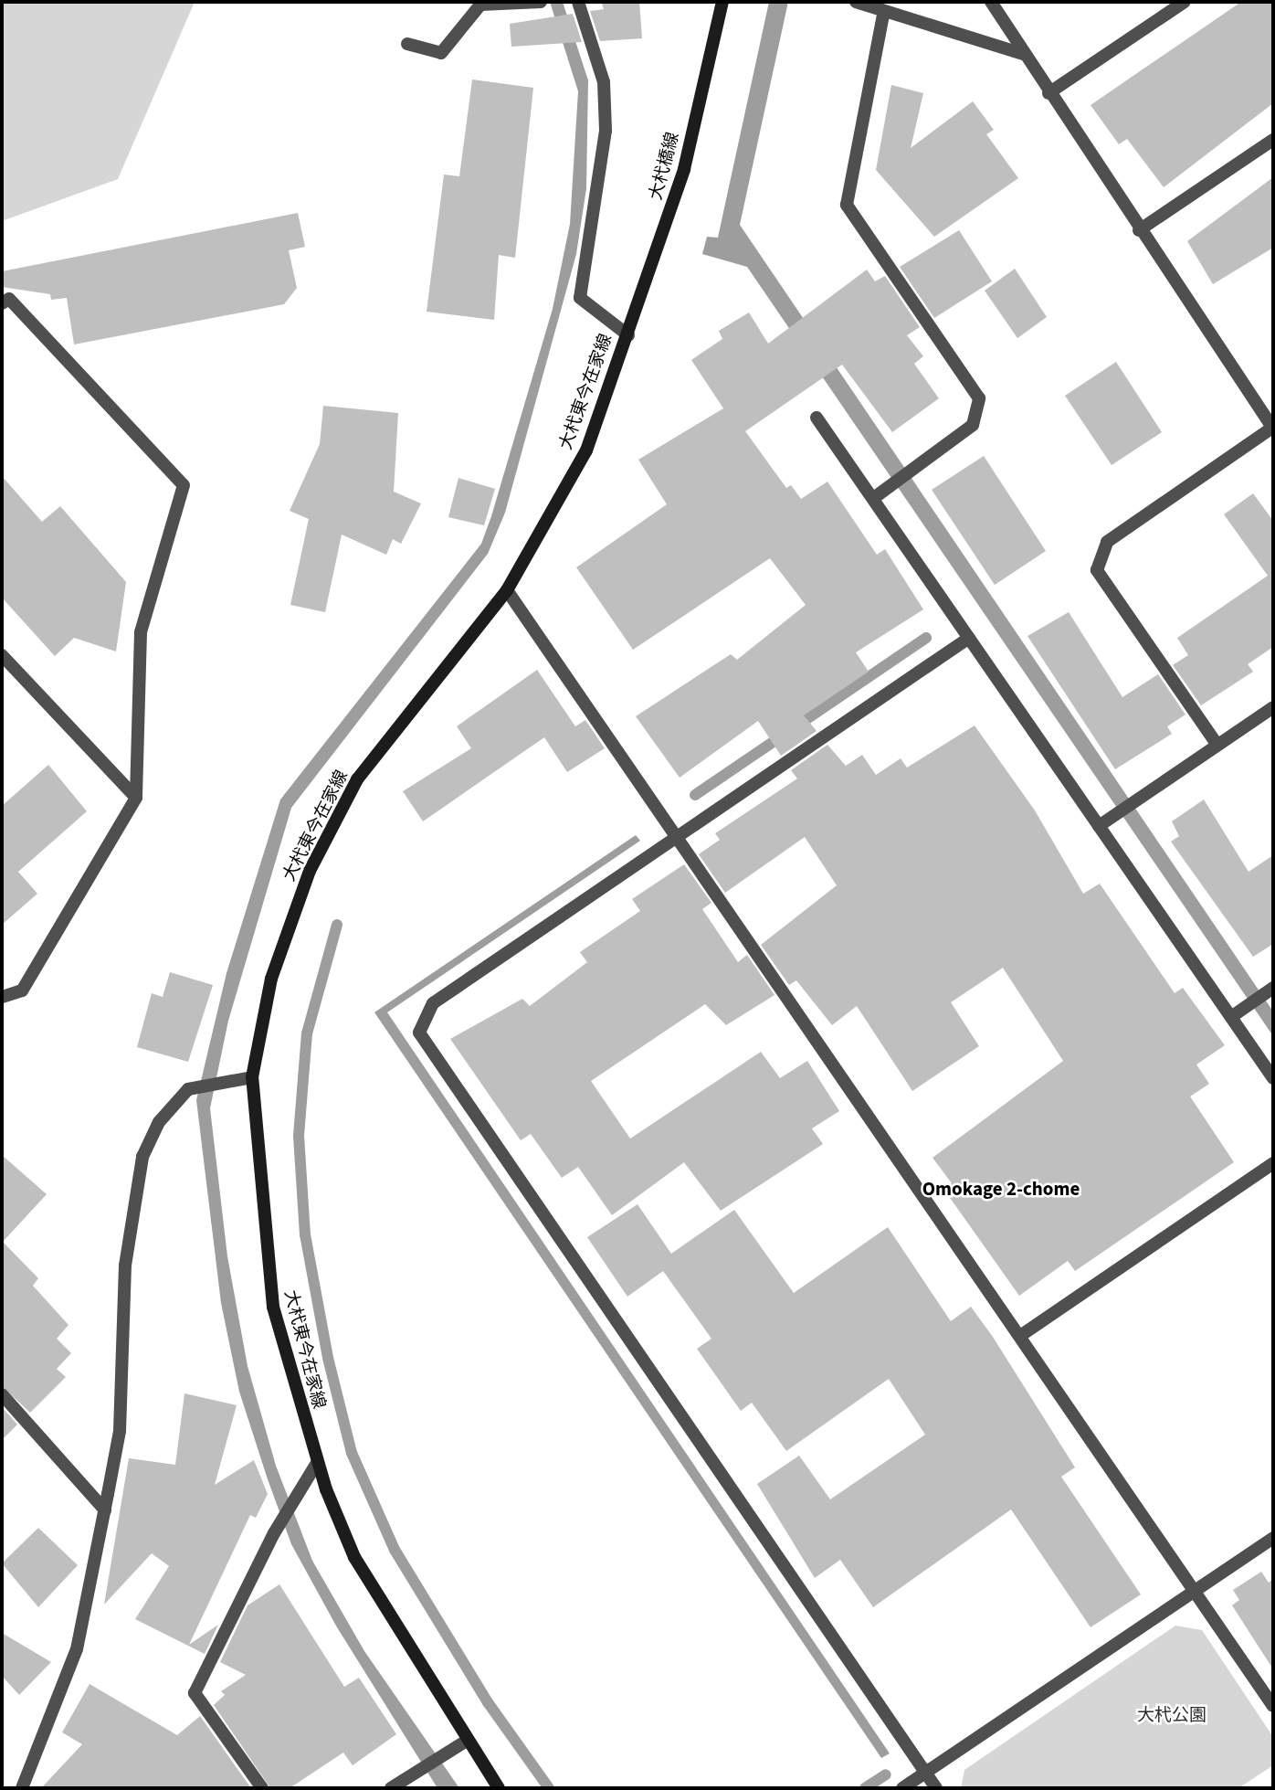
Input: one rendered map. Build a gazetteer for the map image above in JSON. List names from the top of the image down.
{
  "streets": {
    "street": ["大杙橋線", "大杙東今在家線"]
  },
  "crossings": [
    ["大杙橋線", "大杙東今在家線"]
  ],
  "districts": ["Omokage 2-chome"],
  "parks": ["大杙公園"]
}
